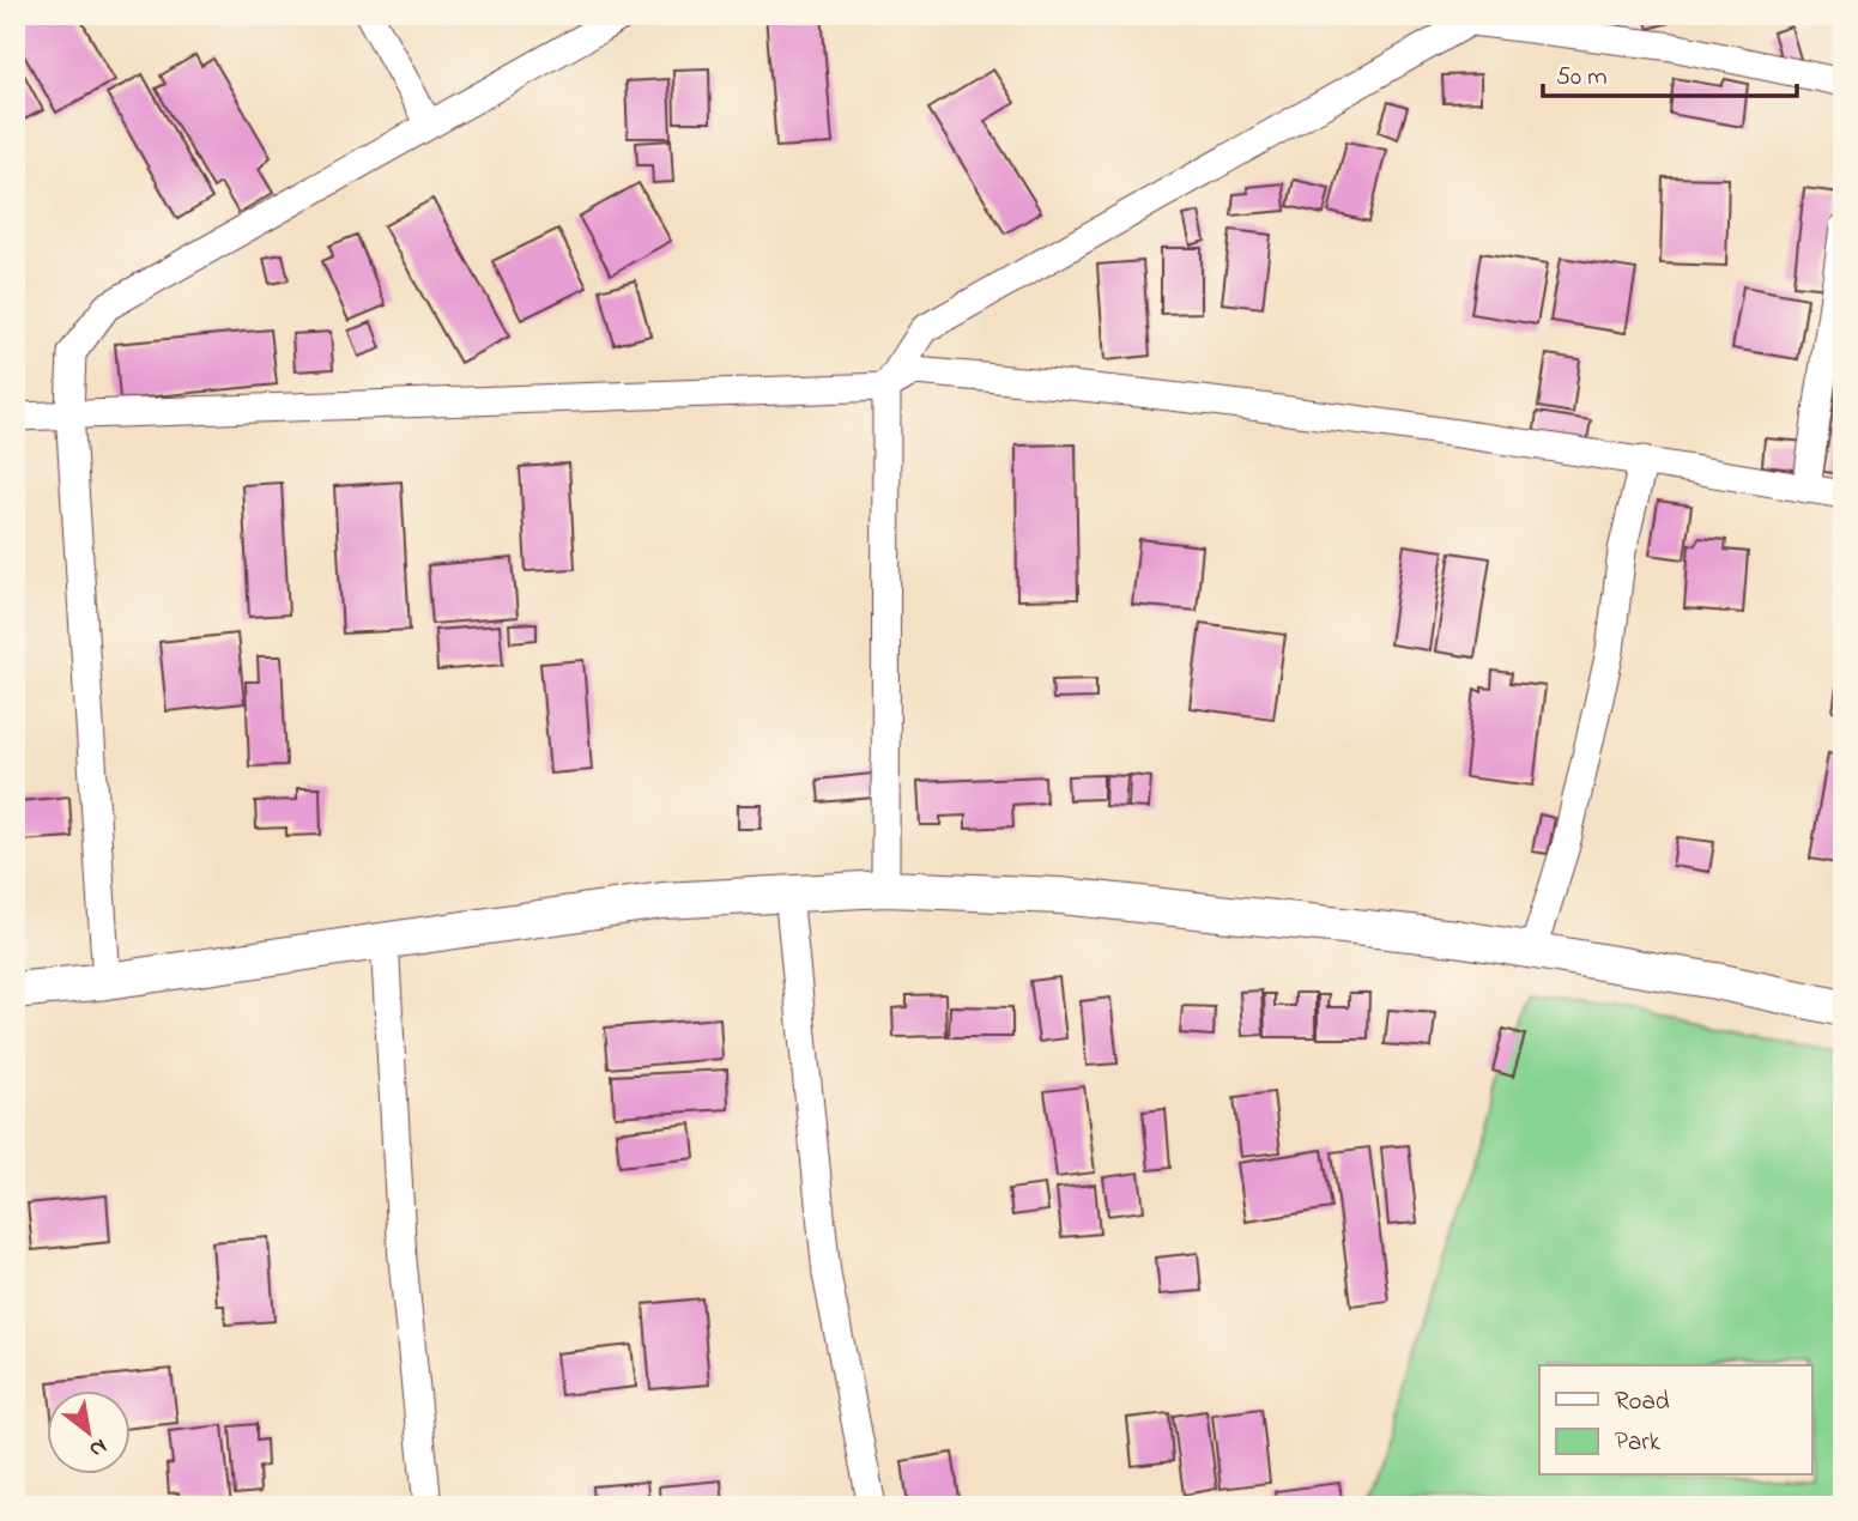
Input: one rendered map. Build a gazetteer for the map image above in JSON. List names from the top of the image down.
{
  "legend": ["Road", "Park"],
  "scale_bar": "50 m",
  "north": "bottom right"
}
